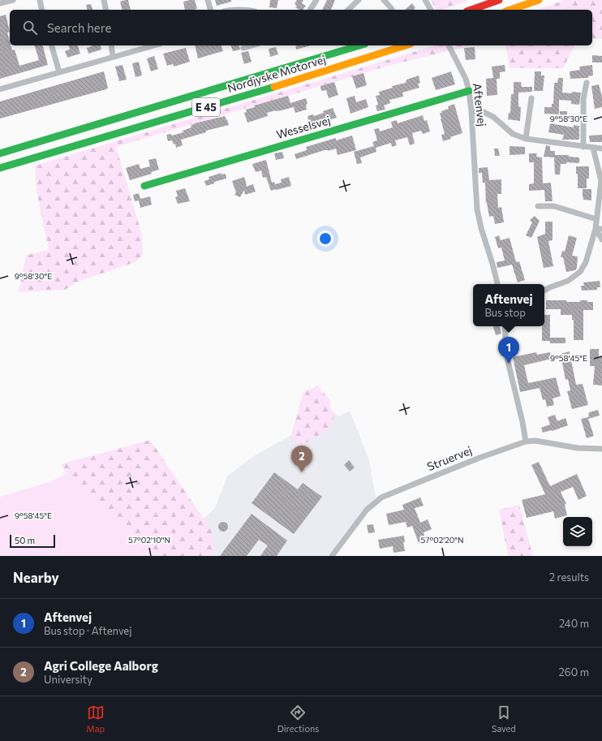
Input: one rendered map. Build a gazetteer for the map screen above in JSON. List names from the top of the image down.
{
  "streets": {
    "main road": ["Nordjyske Motorvej", "E 45", "Wesselsvej"],
    "street": ["Aftenvej", "Struervej"]
  },
  "crossings": [
    ["Aftenvej", "Wesselsvej"]
  ],
  "scale_bar": "50 m",
  "page": {
    "search": "Search here",
    "popup": ["Aftenvej", "Bus stop"],
    "pins": ["1", "2"],
    "scale": "50 m",
    "heading": ["Nearby", "2 results"],
    "list": [
      {
        "mark": "1",
        "name": "Aftenvej",
        "note": "Bus stop · Aftenvej",
        "value": "240 m"
      },
      {
        "mark": "2",
        "name": "Agri College Aalborg",
        "note": "University",
        "value": "260 m"
      }
    ],
    "nav": ["Map", "Directions", "Saved"]
  },
  "coordinates": [
    "9°58'30\"E",
    "9°58'45\"E",
    "57°02'10\"N",
    "57°02'20\"N"
  ]
}
